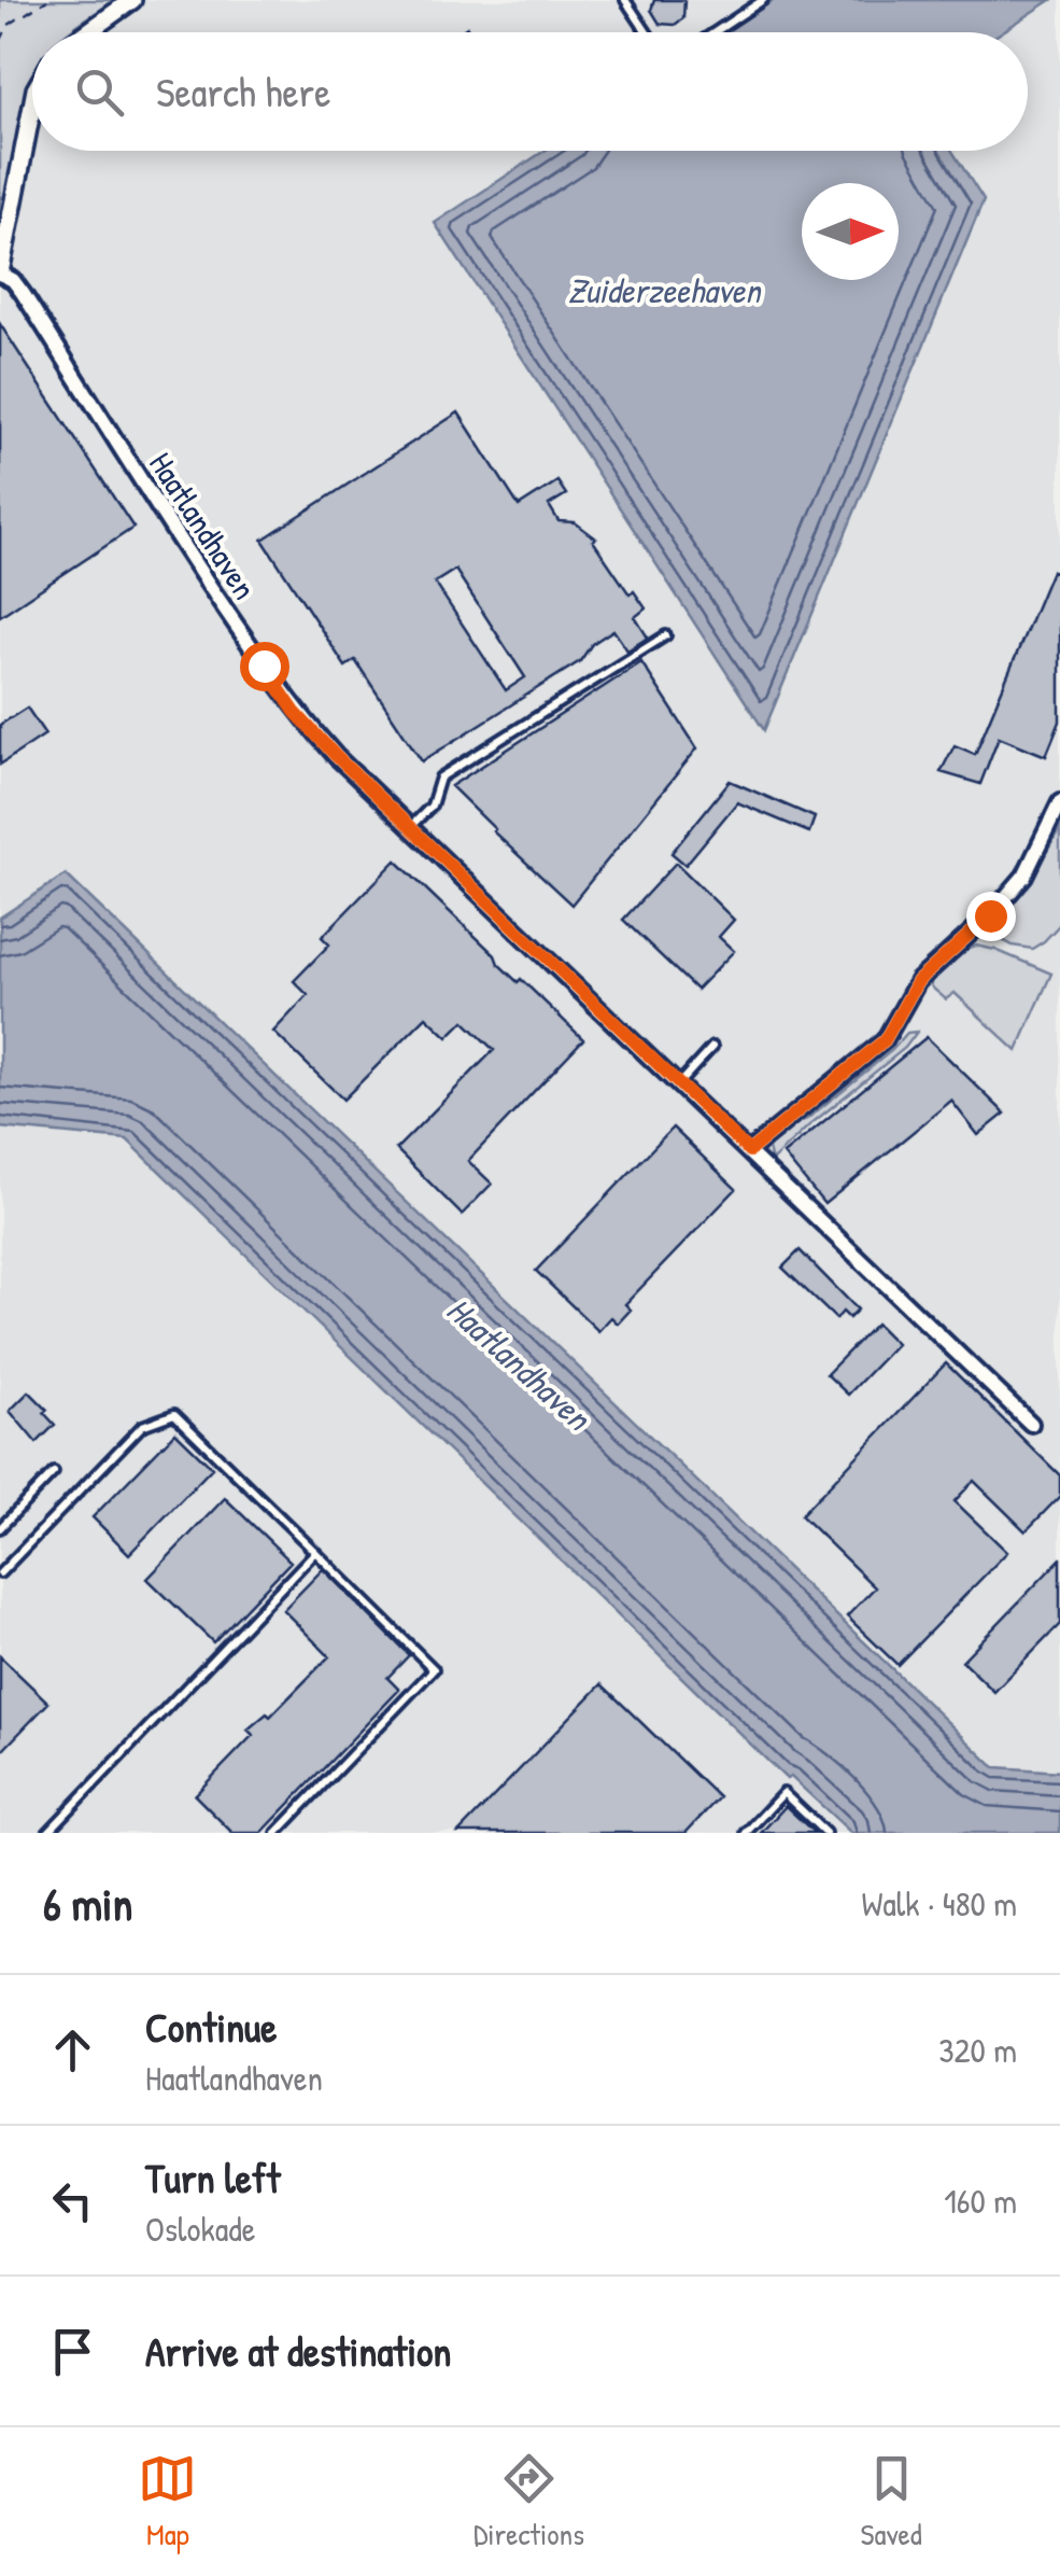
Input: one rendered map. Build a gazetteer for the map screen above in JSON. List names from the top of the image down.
{
  "streets": {
    "street": ["Haatlandhaven"]
  },
  "water": ["Zuiderzeehaven", "Haatlandhaven"],
  "north": "right",
  "page": {
    "search": "Search here",
    "heading": ["6 min", "Walk · 480 m"],
    "list": [
      ["Continue", "Haatlandhaven", "320 m"],
      ["Turn left", "Oslokade", "160 m"],
      "Arrive at destination"
    ],
    "nav": ["Map", "Directions", "Saved"]
  }
}
